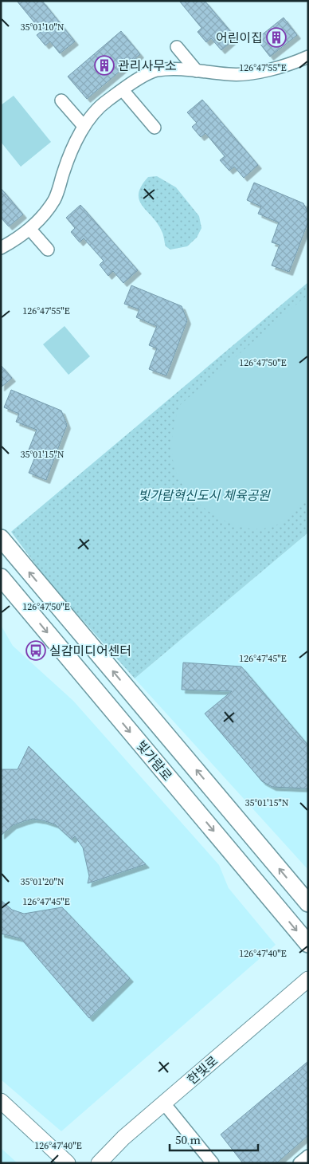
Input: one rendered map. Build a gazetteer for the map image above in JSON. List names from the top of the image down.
{
  "streets": {
    "main road": ["빛가람로"],
    "street": ["한빛로"]
  },
  "parks": ["빛가람혁신도시 체육공원"],
  "places": {
    "building": ["어린이집", "관리사무소"],
    "bus stop": ["실감미디어센터"]
  },
  "scale_bar": "50 m",
  "coordinates": [
    "35°01'10\"N",
    "126°47'55\"E",
    "126°47'50\"E",
    "35°01'15\"N",
    "126°47'45\"E",
    "35°01'20\"N",
    "126°47'40\"E"
  ]
}
